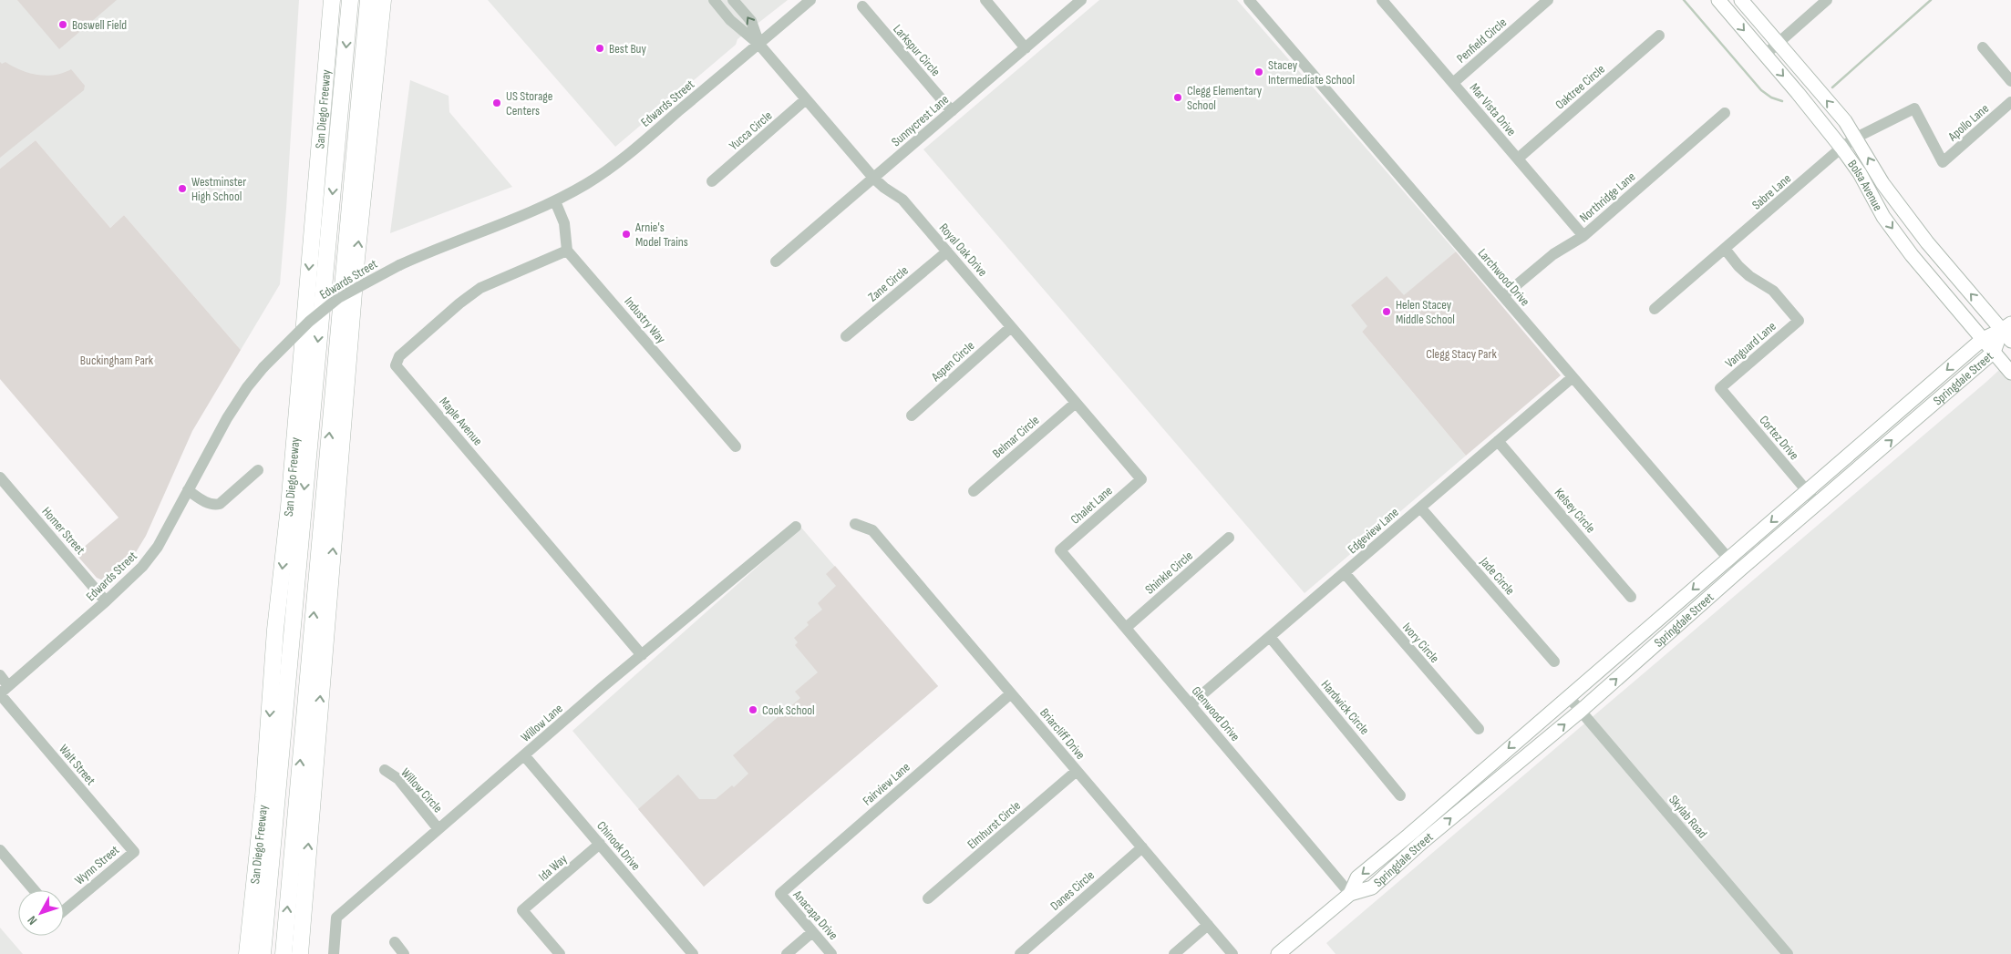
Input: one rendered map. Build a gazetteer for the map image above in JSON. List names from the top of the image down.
{
  "streets": {
    "highway": ["San Diego Freeway"],
    "main road": ["Bolsa Avenue", "Springdale Street"],
    "street": [
      "Penfield Circle",
      "Larkspur Circle",
      "Oaktree Circle",
      "Edwards Street",
      "Mar Vista Drive",
      "Sunnycrest Lane",
      "Apollo Lane",
      "Yucca Circle",
      "Sabre Lane",
      "Northridge Lane",
      "Royal Oak Drive",
      "Larchwood Drive",
      "Zane Circle",
      "Industry Way",
      "Vanguard Lane",
      "Aspen Circle",
      "Maple Avenue",
      "Belmar Circle",
      "Cortez Drive",
      "Chalet Lane",
      "Kelsey Circle",
      "Homer Street",
      "Edgeview Lane",
      "Shinkle Circle",
      "Jade Circle",
      "Ivory Circle",
      "Hardwick Circle",
      "Glenwood Drive",
      "Willow Lane",
      "Briarcliff Drive",
      "Walt Street",
      "Fairview Lane",
      "Willow Circle",
      "Skylab Road",
      "Elmhurst Circle",
      "Chinook Drive",
      "Wynn Street",
      "Ida Way",
      "Danes Circle",
      "Anacapa Drive"
    ]
  },
  "crossings": [
    ["Penfield Circle", "Mar Vista Drive"],
    ["Larkspur Circle", "Sunnycrest Lane"],
    ["Oaktree Circle", "Mar Vista Drive"],
    ["Edwards Street", "Royal Oak Drive"],
    ["Edwards Street", "Homer Street"],
    ["Edwards Street", "Walt Street"],
    ["Mar Vista Drive", "Northridge Lane"],
    ["Sunnycrest Lane", "Royal Oak Drive"],
    ["Apollo Lane", "Sabre Lane"],
    ["Yucca Circle", "Royal Oak Drive"],
    ["Bolsa Avenue", "Sabre Lane"],
    ["Bolsa Avenue", "Springdale Street"],
    ["Sabre Lane", "Vanguard Lane"],
    ["Northridge Lane", "Larchwood Drive"],
    ["Royal Oak Drive", "Zane Circle"],
    ["Royal Oak Drive", "Aspen Circle"],
    ["Royal Oak Drive", "Belmar Circle"],
    ["Royal Oak Drive", "Chalet Lane"],
    ["Larchwood Drive", "Springdale Street"],
    ["Larchwood Drive", "Edgeview Lane"],
    ["Industry Way", "Maple Avenue"],
    ["Vanguard Lane", "Cortez Drive"],
    ["Springdale Street", "Cortez Drive"],
    ["Springdale Street", "Glenwood Drive"],
    ["Springdale Street", "Skylab Road"],
    ["Maple Avenue", "Willow Lane"],
    ["Chalet Lane", "Glenwood Drive"],
    ["Kelsey Circle", "Edgeview Lane"],
    ["Edgeview Lane", "Jade Circle"],
    ["Edgeview Lane", "Ivory Circle"],
    ["Edgeview Lane", "Hardwick Circle"],
    ["Edgeview Lane", "Glenwood Drive"],
    ["Shinkle Circle", "Glenwood Drive"],
    ["Willow Lane", "Willow Circle"],
    ["Willow Lane", "Chinook Drive"],
    ["Briarcliff Drive", "Fairview Lane"],
    ["Briarcliff Drive", "Elmhurst Circle"],
    ["Briarcliff Drive", "Danes Circle"],
    ["Walt Street", "Wynn Street"],
    ["Fairview Lane", "Anacapa Drive"],
    ["Chinook Drive", "Ida Way"]
  ],
  "parks": ["Clegg Stacy Park", "Buckingham Park"],
  "places": [
    "Boswell Field",
    "Best Buy",
    "Stacey Intermediate School",
    "Clegg Elementary School",
    "US Storage Centers",
    "Westminster High School",
    "Arnie's Model Trains",
    "Helen Stacey Middle School",
    "Cook School"
  ],
  "north": "bottom left"
}
